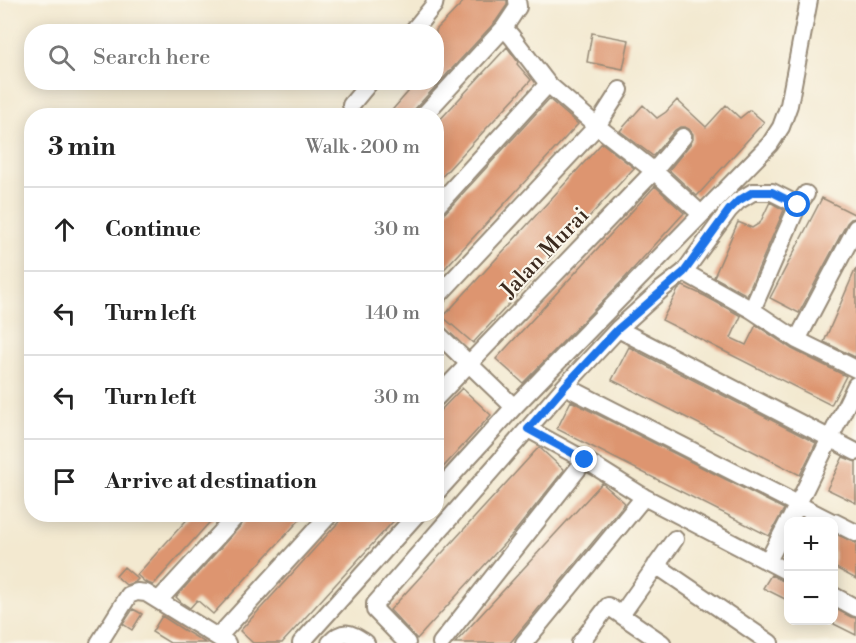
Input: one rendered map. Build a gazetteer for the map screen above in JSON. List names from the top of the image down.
{
  "streets": {
    "street": ["Jalan Murai"]
  },
  "page": {
    "search": "Search here",
    "heading": ["3 min", "Walk · 200 m"],
    "list": [
      ["Continue", "30 m"],
      ["Turn left", "140 m"],
      ["Turn left", "30 m"],
      "Arrive at destination"
    ],
    "map_buttons": ["+", "−"]
  }
}
